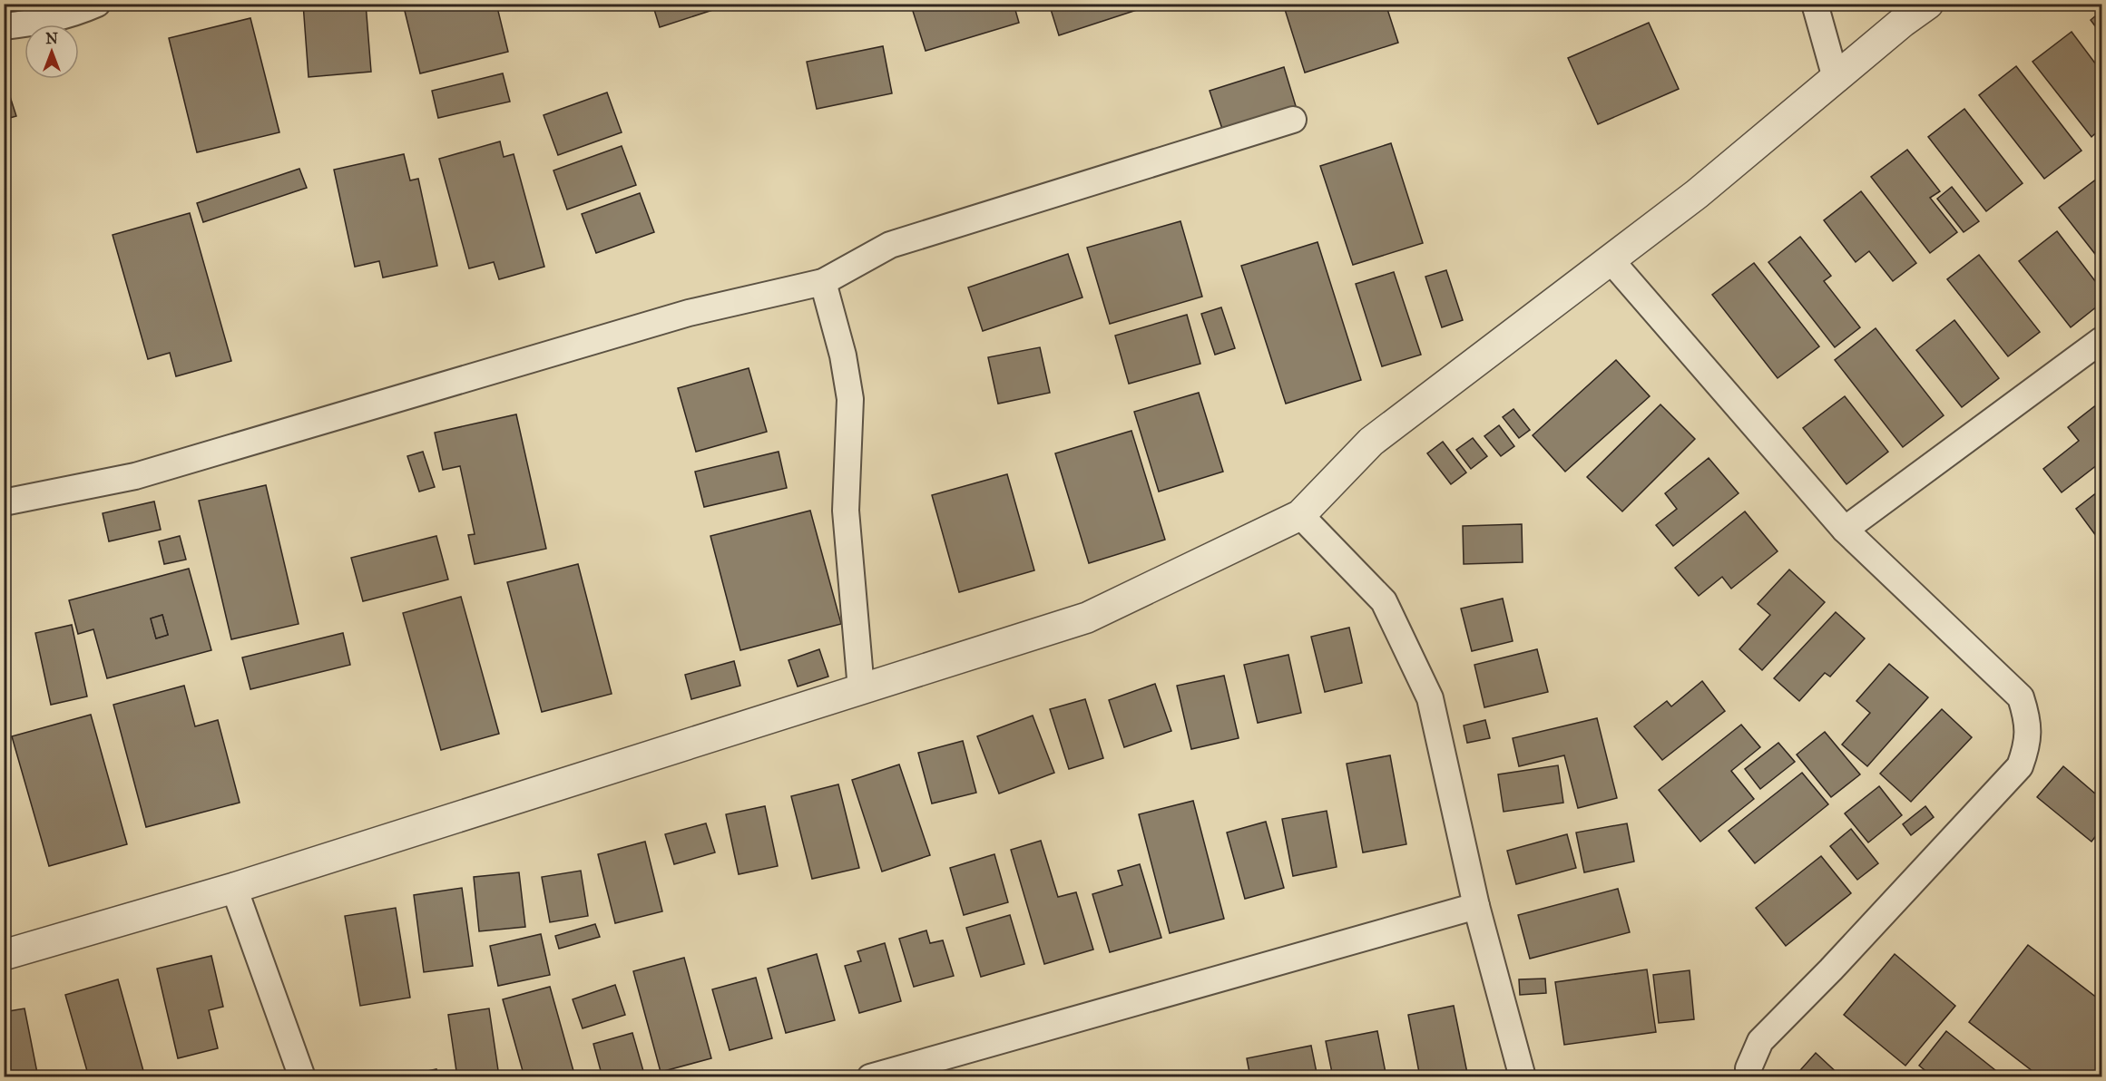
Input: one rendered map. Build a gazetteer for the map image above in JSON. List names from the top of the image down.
{
  "north": "top"
}
